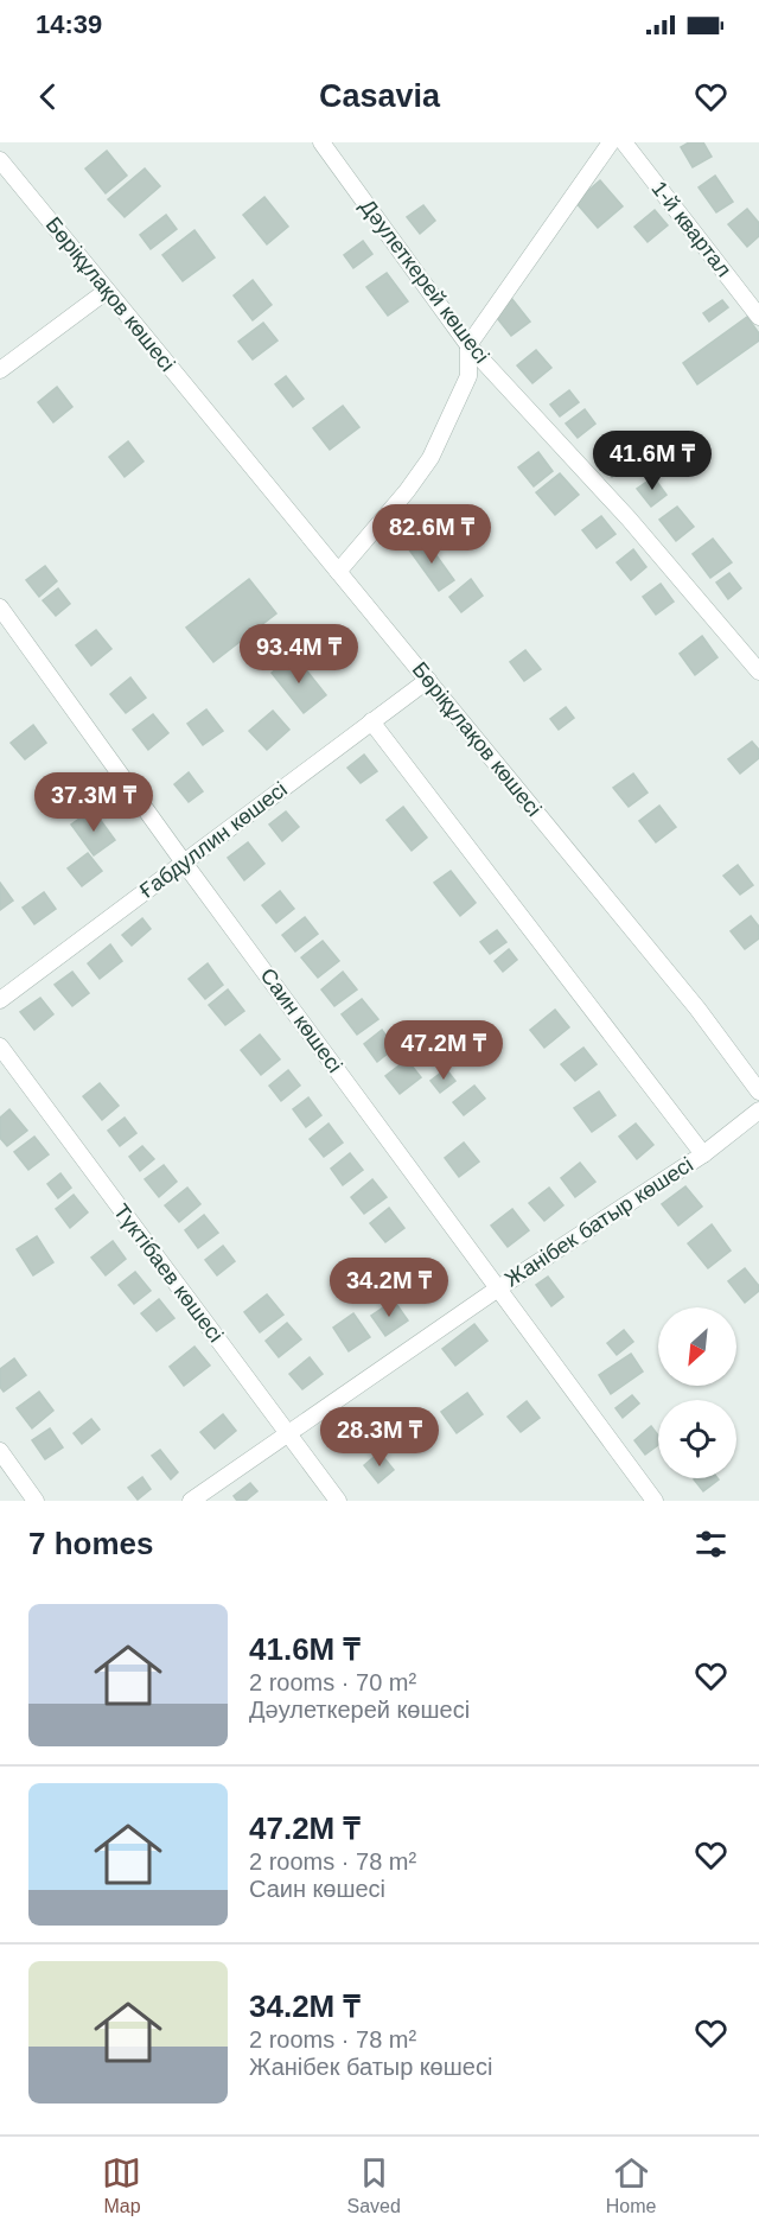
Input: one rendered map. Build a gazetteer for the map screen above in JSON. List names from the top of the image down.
{
  "streets": {
    "street": [
      "1-й квартал",
      "Дәулеткерей көшесі",
      "Бөріқұлақов көшесі",
      "Ғабдуллин көшесі",
      "Саин көшесі",
      "Жанібек батыр көшесі",
      "Түктібаев көшесі"
    ]
  },
  "crossings": [
    ["Бөріқұлақов көшесі", "Ғабдуллин көшесі"],
    ["Ғабдуллин көшесі", "Саин көшесі"],
    ["Саин көшесі", "Жанібек батыр көшесі"],
    ["Жанібек батыр көшесі", "Түктібаев көшесі"]
  ],
  "north": "bottom left",
  "page": {
    "status": "14:39",
    "header": "Casavia",
    "price": [
      "41.6M ₸",
      "82.6M ₸",
      "93.4M ₸",
      "37.3M ₸",
      "47.2M ₸",
      "34.2M ₸",
      "28.3M ₸"
    ],
    "heading": "7 homes",
    "list": [
      {
        "name": "41.6M ₸",
        "note": "2 rooms · 70 m² · Дәулеткерей көшесі"
      },
      {
        "name": "47.2M ₸",
        "note": "2 rooms · 78 m² · Саин көшесі"
      },
      {
        "name": "34.2M ₸",
        "note": "2 rooms · 78 m² · Жанібек батыр көшесі"
      }
    ],
    "tabs": ["Map", "Saved", "Home"]
  }
}
